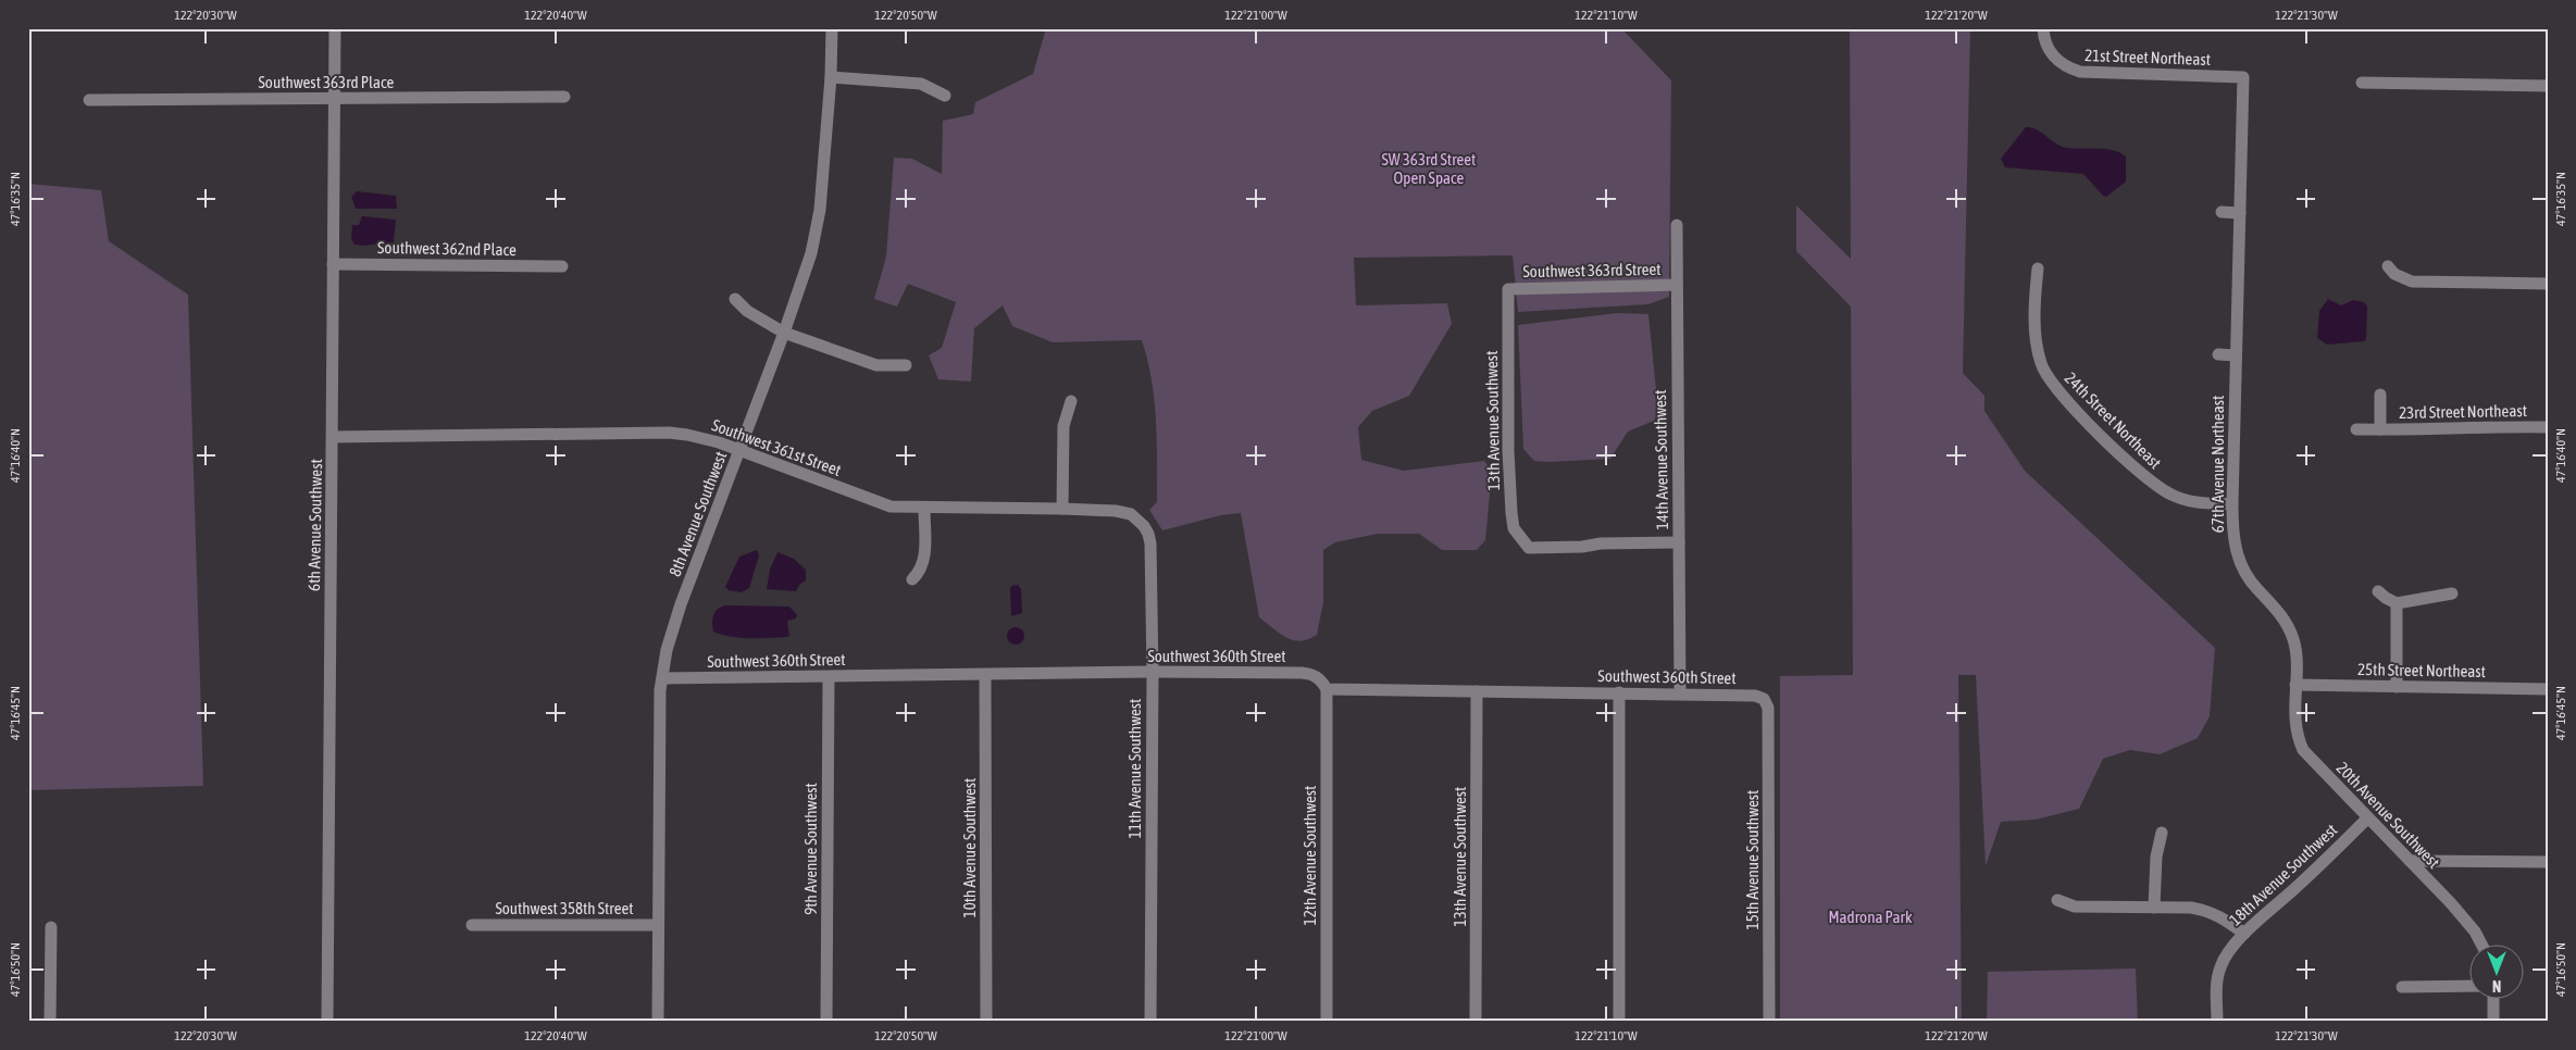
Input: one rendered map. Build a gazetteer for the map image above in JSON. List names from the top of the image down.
{
  "streets": {
    "street": [
      "21st Street Northeast",
      "Southwest 363rd Place",
      "Southwest 362nd Place",
      "Southwest 363rd Street",
      "23rd Street Northeast",
      "13th Avenue Southwest",
      "24th Street Northeast",
      "Southwest 361st Street",
      "14th Avenue Southwest",
      "67th Avenue Northeast",
      "8th Avenue Southwest",
      "6th Avenue Southwest",
      "Southwest 360th Street",
      "25th Street Northeast",
      "11th Avenue Southwest",
      "20th Avenue Southwest",
      "10th Avenue Southwest",
      "9th Avenue Southwest",
      "12th Avenue Southwest",
      "15th Avenue Southwest",
      "18th Avenue Southwest",
      "Southwest 358th Street"
    ]
  },
  "crossings": [
    ["21st Street Northeast", "67th Avenue Northeast"],
    ["Southwest 363rd Place", "6th Avenue Southwest"],
    ["Southwest 362nd Place", "6th Avenue Southwest"],
    ["Southwest 363rd Street", "13th Avenue Southwest"],
    ["Southwest 363rd Street", "14th Avenue Southwest"],
    ["13th Avenue Southwest", "14th Avenue Southwest"],
    ["13th Avenue Southwest", "Southwest 360th Street"],
    ["24th Street Northeast", "67th Avenue Northeast"],
    ["Southwest 361st Street", "8th Avenue Southwest"],
    ["Southwest 361st Street", "6th Avenue Southwest"],
    ["Southwest 361st Street", "11th Avenue Southwest"],
    ["14th Avenue Southwest", "Southwest 360th Street"],
    ["67th Avenue Northeast", "25th Street Northeast"],
    ["67th Avenue Northeast", "20th Avenue Southwest"],
    ["8th Avenue Southwest", "Southwest 360th Street"],
    ["8th Avenue Southwest", "Southwest 358th Street"],
    ["Southwest 360th Street", "11th Avenue Southwest"],
    ["Southwest 360th Street", "10th Avenue Southwest"],
    ["Southwest 360th Street", "9th Avenue Southwest"],
    ["Southwest 360th Street", "12th Avenue Southwest"],
    ["Southwest 360th Street", "15th Avenue Southwest"],
    ["25th Street Northeast", "20th Avenue Southwest"],
    ["20th Avenue Southwest", "18th Avenue Southwest"]
  ],
  "parks": ["SW 363rd Street Open Space", "Madrona Park"],
  "north": "bottom",
  "coordinates": [
    "122°20'30\"W",
    "122°20'40\"W",
    "122°20'50\"W",
    "122°21'00\"W",
    "122°21'10\"W",
    "122°21'20\"W",
    "122°21'30\"W",
    "47°16'35\"N",
    "47°16'40\"N",
    "47°16'45\"N",
    "47°16'50\"N"
  ]
}
